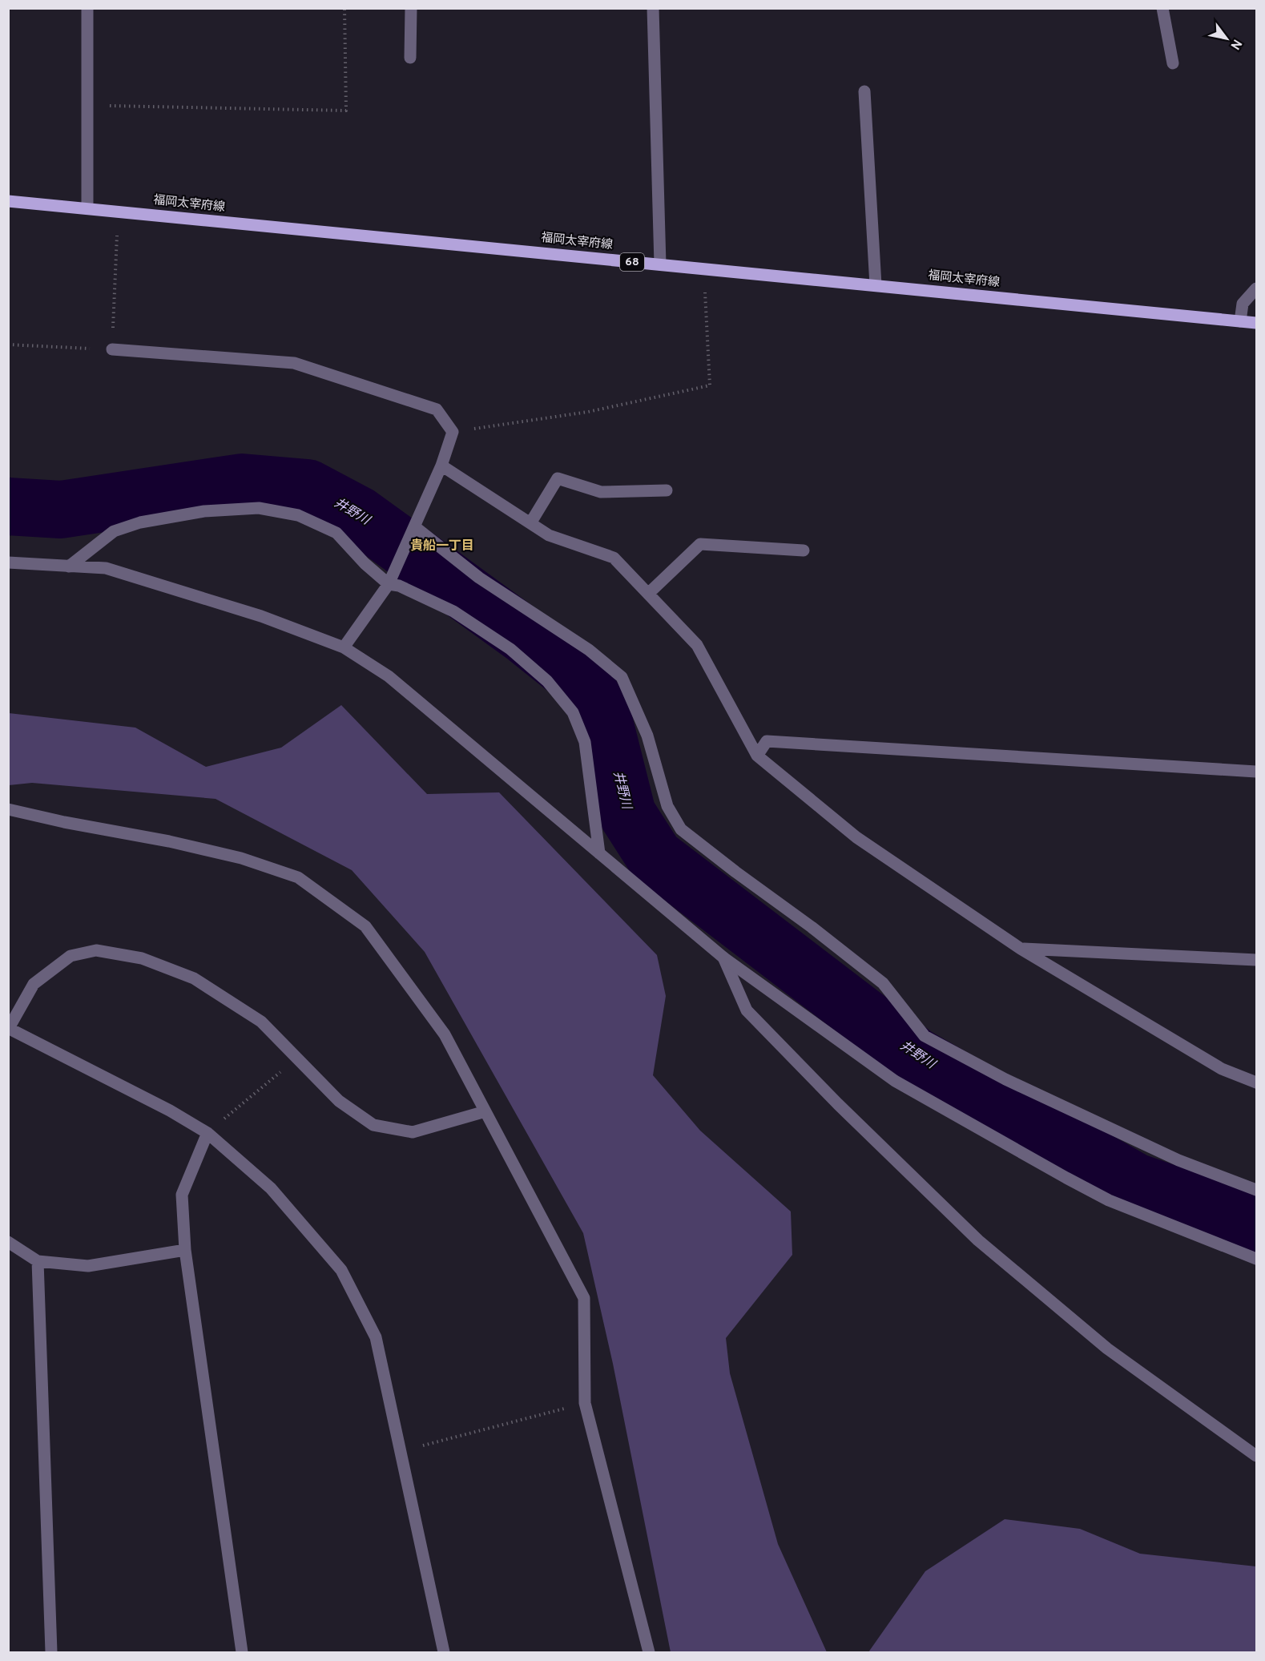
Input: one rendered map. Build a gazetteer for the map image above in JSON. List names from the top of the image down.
{
  "streets": {
    "main road": ["福岡太宰府線", "68"]
  },
  "districts": ["貴船一丁目"],
  "water": ["井野川"],
  "north": "bottom right"
}
